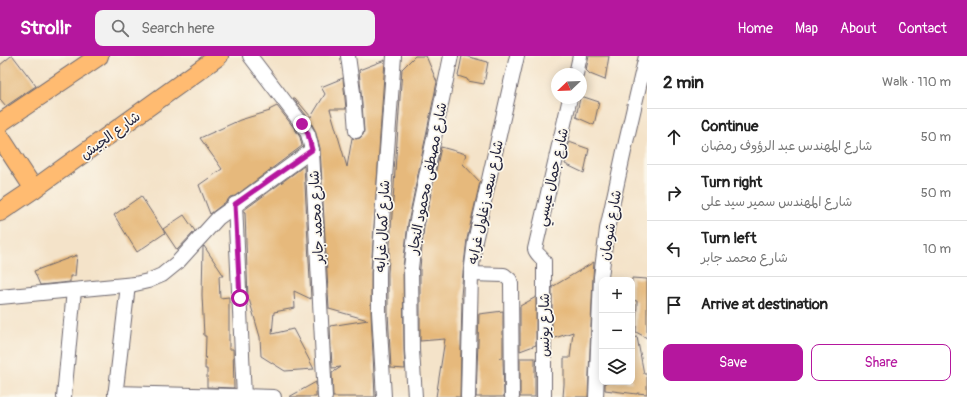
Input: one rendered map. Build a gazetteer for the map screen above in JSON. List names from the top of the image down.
{
  "streets": {
    "main road": ["شارع الجيش"],
    "street": [
      "شارع جمال عيسي",
      "شارع مصطفى محمود النجار",
      "شارع سعد زغلول غرابه",
      "شارع محمد جابر",
      "شارع شومان",
      "شارع كمال غرابه",
      "شارع يونس"
    ]
  },
  "crossings": [
    ["شارع جمال عيسي", "شارع يونس"]
  ],
  "north": "bottom left",
  "page": {
    "header": "Strollr",
    "search": "Search here",
    "nav": [
      "Home",
      "Map",
      "About",
      "Contact"
    ],
    "heading": ["2 min", "Walk · 110 m"],
    "list": [
      ["Continue", "شارع المهندس عبد الرؤوف رمضان", "50 m"],
      ["Turn right", "شارع المهندس سمير سيد على", "50 m"],
      ["Turn left", "شارع محمد جابر", "10 m"],
      "Arrive at destination"
    ],
    "map_buttons": ["+", "−"],
    "buttons": ["Save", "Share"]
  }
}
